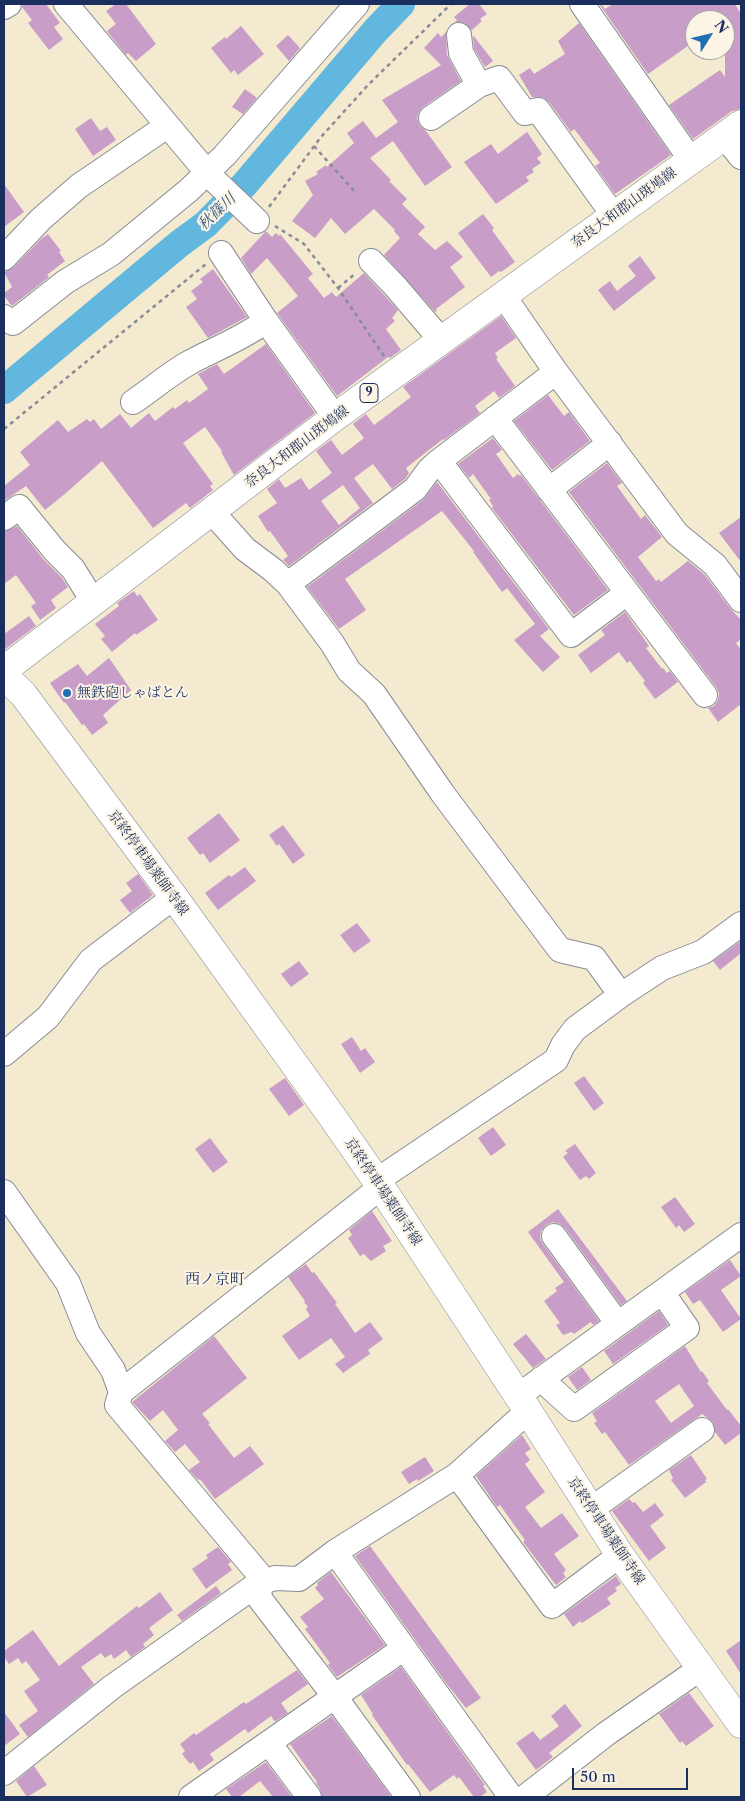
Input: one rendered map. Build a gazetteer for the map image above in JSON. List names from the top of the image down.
{
  "streets": {
    "main road": ["奈良大和郡山斑鳩線", "9", "京終停車場薬師寺線"]
  },
  "districts": ["西ノ京町"],
  "water": ["秋篠川"],
  "places": ["無鉄砲しゃばとん"],
  "scale_bar": "50 m",
  "north": "top right"
}
